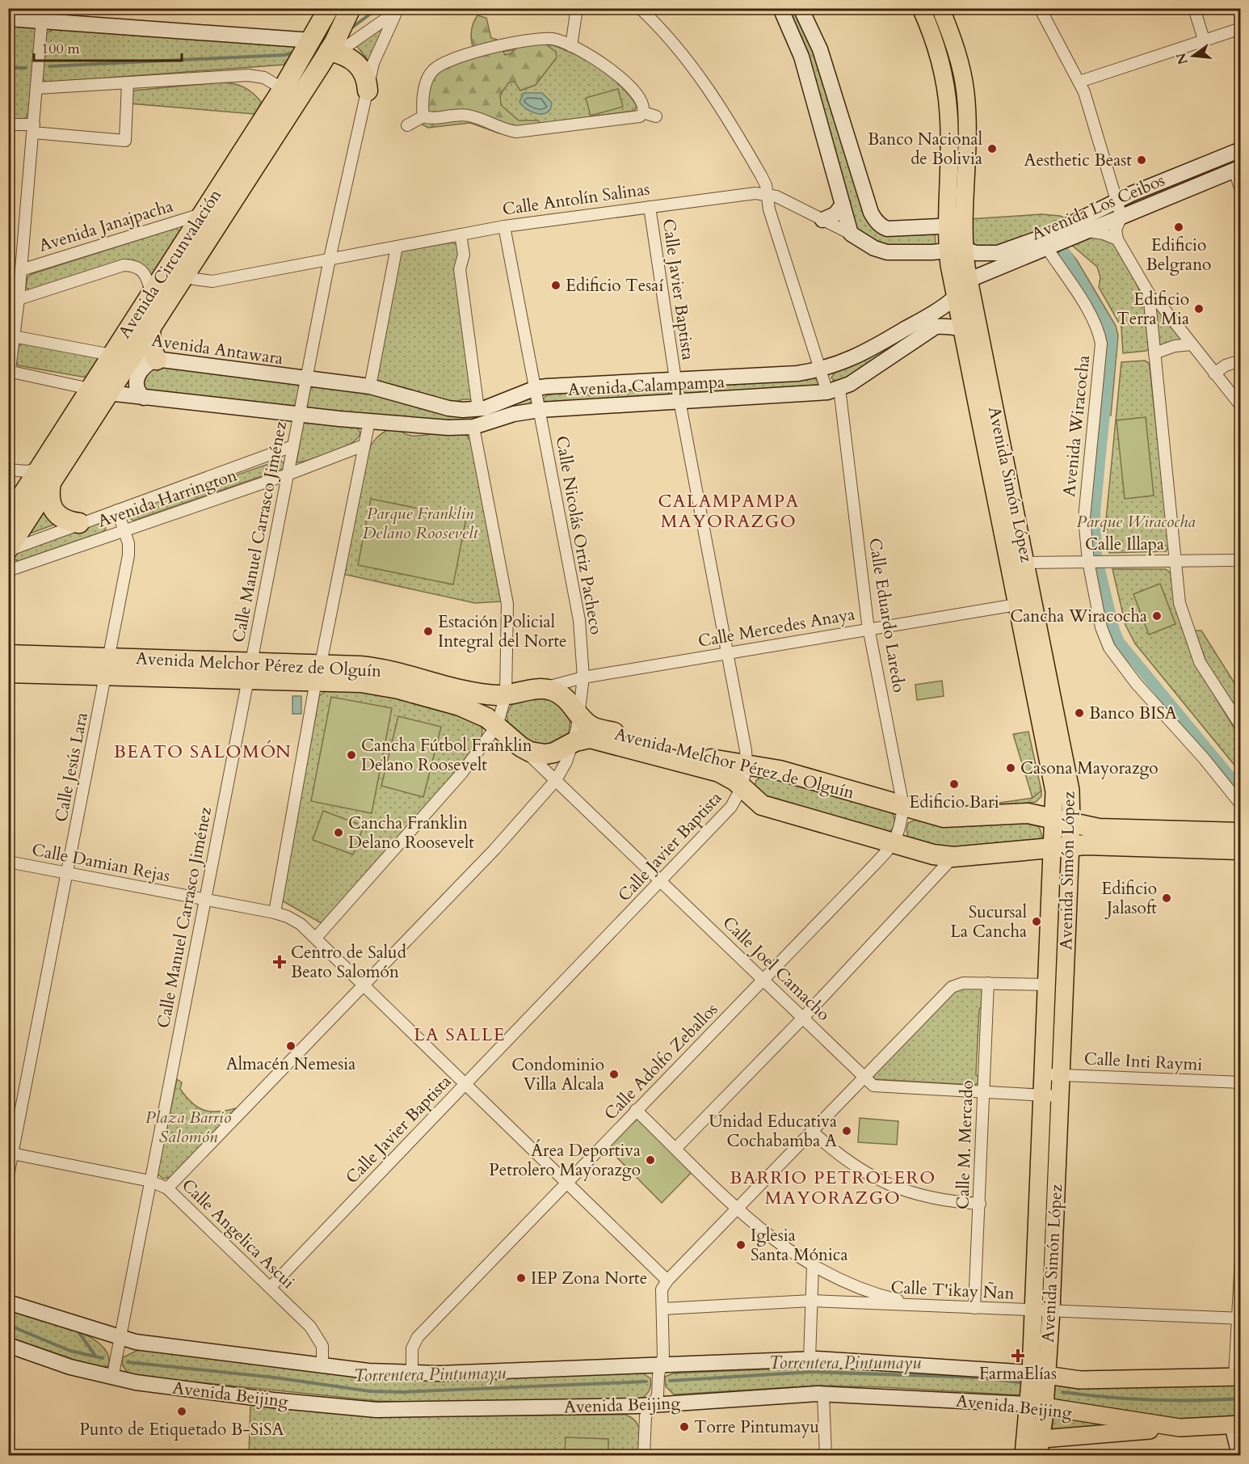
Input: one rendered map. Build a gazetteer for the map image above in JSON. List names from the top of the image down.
{
  "streets": {
    "highway": ["Avenida Circunvalación", "Avenida Melchor Pérez de Olguín"],
    "main road": ["Avenida Simón López", "Avenida Beijing"],
    "street": [
      "Calle Antolín Salinas",
      "Avenida Los Ceibos",
      "Avenida Janajpacha",
      "Calle Javier Baptista",
      "Avenida Antawara",
      "Avenida Calampampa",
      "Avenida Wiracocha",
      "Avenida Harrington",
      "Calle Manuel Carrasco Jiménez",
      "Calle Nicolás Ortiz Pacheco",
      "Calle Illapa",
      "Calle Eduardo Laredo",
      "Calle Mercedes Anaya",
      "Calle Jesús Lara",
      "Calle Damian Rejas",
      "Calle Joel Camacho",
      "Calle Adolfo Zeballos",
      "Calle Inti Raymi",
      "Calle M. Mercado",
      "Calle Angelica Ascui",
      "Calle T'ikay Ñan"
    ]
  },
  "crossings": [
    ["Calle Antolín Salinas", "Avenida Los Ceibos"],
    ["Calle Antolín Salinas", "Avenida Circunvalación"],
    ["Calle Antolín Salinas", "Calle Javier Baptista"],
    ["Calle Antolín Salinas", "Avenida Simón López"],
    ["Calle Antolín Salinas", "Calle Manuel Carrasco Jiménez"],
    ["Calle Antolín Salinas", "Calle Nicolás Ortiz Pacheco"],
    ["Calle Antolín Salinas", "Calle Eduardo Laredo"],
    ["Avenida Los Ceibos", "Avenida Wiracocha"],
    ["Avenida Los Ceibos", "Avenida Simón López"],
    ["Avenida Janajpacha", "Avenida Circunvalación"],
    ["Avenida Circunvalación", "Avenida Antawara"],
    ["Avenida Circunvalación", "Avenida Harrington"],
    ["Calle Javier Baptista", "Avenida Calampampa"],
    ["Calle Javier Baptista", "Calle Mercedes Anaya"],
    ["Calle Javier Baptista", "Avenida Melchor Pérez de Olguín"],
    ["Calle Javier Baptista", "Calle Damian Rejas"],
    ["Calle Javier Baptista", "Calle Joel Camacho"],
    ["Calle Javier Baptista", "Calle Angelica Ascui"],
    ["Avenida Antawara", "Avenida Calampampa"],
    ["Avenida Antawara", "Calle Manuel Carrasco Jiménez"],
    ["Avenida Calampampa", "Avenida Simón López"],
    ["Avenida Calampampa", "Calle Manuel Carrasco Jiménez"],
    ["Avenida Calampampa", "Calle Nicolás Ortiz Pacheco"],
    ["Avenida Calampampa", "Calle Eduardo Laredo"],
    ["Avenida Wiracocha", "Calle Illapa"],
    ["Avenida Simón López", "Calle Illapa"],
    ["Avenida Simón López", "Calle Mercedes Anaya"],
    ["Avenida Simón López", "Avenida Melchor Pérez de Olguín"],
    ["Avenida Simón López", "Calle Joel Camacho"],
    ["Avenida Simón López", "Calle Inti Raymi"],
    ["Avenida Simón López", "Calle T'ikay Ñan"],
    ["Avenida Simón López", "Avenida Beijing"],
    ["Avenida Harrington", "Calle Manuel Carrasco Jiménez"],
    ["Avenida Harrington", "Calle Jesús Lara"],
    ["Calle Manuel Carrasco Jiménez", "Avenida Melchor Pérez de Olguín"],
    ["Calle Manuel Carrasco Jiménez", "Calle Damian Rejas"],
    ["Calle Manuel Carrasco Jiménez", "Calle Angelica Ascui"],
    ["Calle Manuel Carrasco Jiménez", "Avenida Beijing"],
    ["Calle Nicolás Ortiz Pacheco", "Calle Mercedes Anaya"],
    ["Calle Nicolás Ortiz Pacheco", "Avenida Melchor Pérez de Olguín"],
    ["Calle Nicolás Ortiz Pacheco", "Calle Damian Rejas"],
    ["Calle Nicolás Ortiz Pacheco", "Calle Joel Camacho"],
    ["Calle Nicolás Ortiz Pacheco", "Calle Angelica Ascui"],
    ["Calle Eduardo Laredo", "Calle Mercedes Anaya"],
    ["Calle Eduardo Laredo", "Avenida Melchor Pérez de Olguín"],
    ["Calle Eduardo Laredo", "Calle Adolfo Zeballos"],
    ["Calle Mercedes Anaya", "Avenida Melchor Pérez de Olguín"],
    ["Calle Mercedes Anaya", "Calle Joel Camacho"],
    ["Avenida Melchor Pérez de Olguín", "Calle Jesús Lara"],
    ["Avenida Melchor Pérez de Olguín", "Calle Joel Camacho"],
    ["Avenida Melchor Pérez de Olguín", "Calle Adolfo Zeballos"],
    ["Calle Jesús Lara", "Calle Damian Rejas"],
    ["Calle Jesús Lara", "Calle Angelica Ascui"],
    ["Calle Damian Rejas", "Calle Adolfo Zeballos"],
    ["Calle Joel Camacho", "Calle Adolfo Zeballos"],
    ["Calle Joel Camacho", "Calle M. Mercado"],
    ["Calle Adolfo Zeballos", "Avenida Beijing"],
    ["Calle M. Mercado", "Calle T'ikay Ñan"],
    ["Calle Angelica Ascui", "Avenida Beijing"]
  ],
  "districts": [
    "CALAMPAMPA MAYORAZGO",
    "BEATO SALOMÓN",
    "LA SALLE",
    "BARRIO PETROLERO MAYORAZGO"
  ],
  "water": ["Torrentera Pintumayu"],
  "parks": ["Parque Franklin Delano Roosevelt", "Parque Wiracocha", "Plaza Barrio Salomón"],
  "places": {
    "other": [
      "Banco Nacional de Bolivia",
      "Aesthetic Beast",
      "Edificio Belgrano",
      "Edificio Tesaí",
      "Edificio Terra Mia",
      "Cancha Wiracocha",
      "Estación Policial Integral del Norte",
      "Banco BISA",
      "Cancha Fútbol Franklin Delano Roosevelt",
      "Casona Mayorazgo",
      "Edificio Bari",
      "Cancha Franklin Delano Roosevelt",
      "Edificio Jalasoft",
      "Sucursal La Cancha",
      "Almacén Nemesia",
      "Condominio Villa Alcala",
      "Unidad Educativa Cochabamba A",
      "Área Deportiva Petrolero Mayorazgo",
      "Iglesia Santa Mónica",
      "IEP Zona Norte",
      "Punto de Etiquetado B-SiSA",
      "Torre Pintumayu"
    ],
    "health": ["Centro de Salud Beato Salomón", "FarmaElías"]
  },
  "scale_bar": "100 m",
  "north": "left"
}
